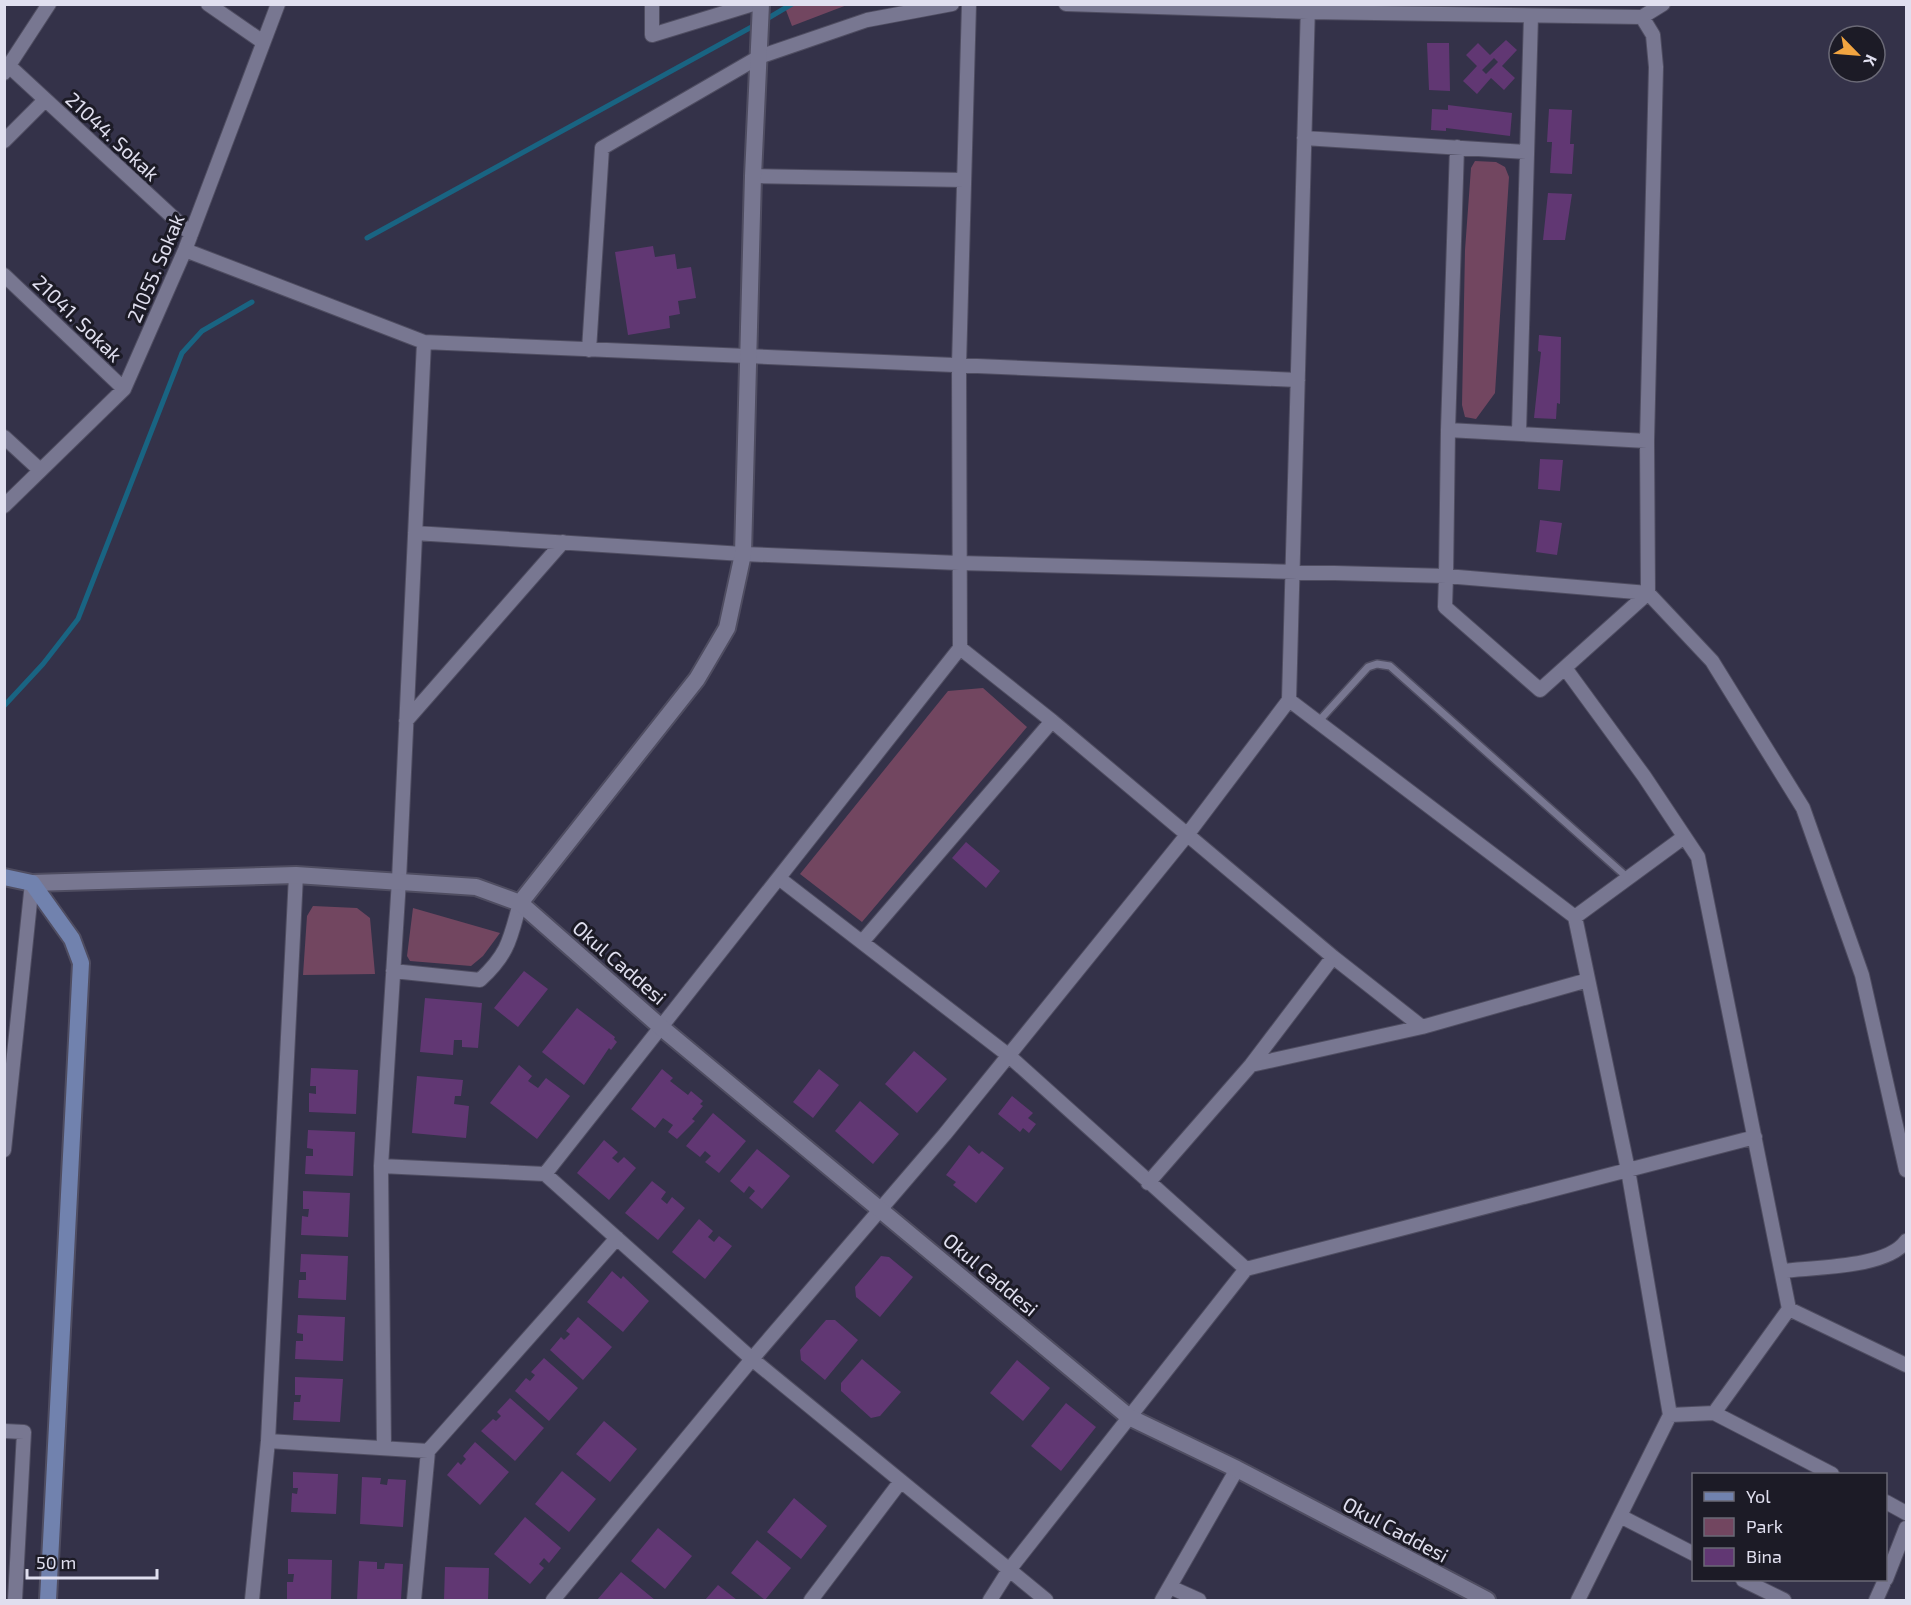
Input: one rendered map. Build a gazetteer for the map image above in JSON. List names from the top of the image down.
{
  "streets": {
    "street": [
      "21044. Sokak",
      "21055. Sokak",
      "21041. Sokak",
      "Okul Caddesi"
    ]
  },
  "crossings": [
    ["21044. Sokak", "21055. Sokak"],
    ["21055. Sokak", "21041. Sokak"]
  ],
  "legend": ["Yol", "Park", "Bina"],
  "scale_bar": "50 m",
  "north": "bottom right"
}
